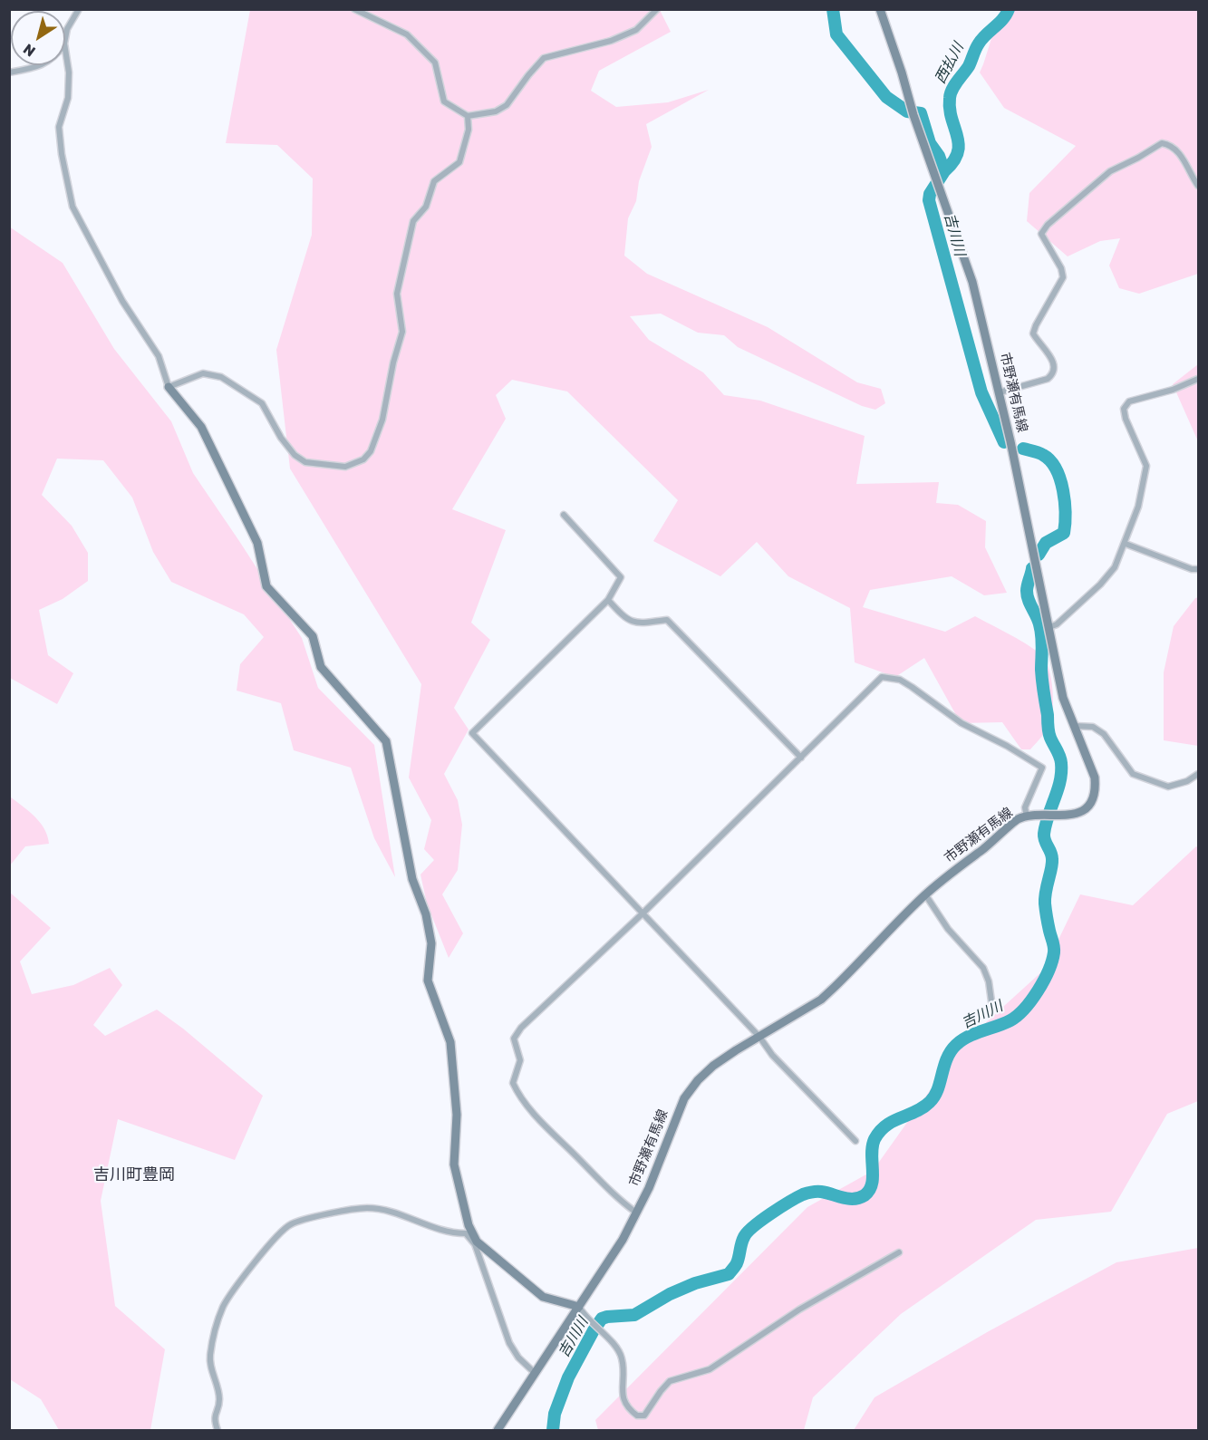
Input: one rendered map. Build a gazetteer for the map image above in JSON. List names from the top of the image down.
{
  "streets": {
    "main road": ["市野瀬有馬線"]
  },
  "districts": ["吉川町豊岡"],
  "water": ["西払川", "吉川川"],
  "north": "bottom left"
}
